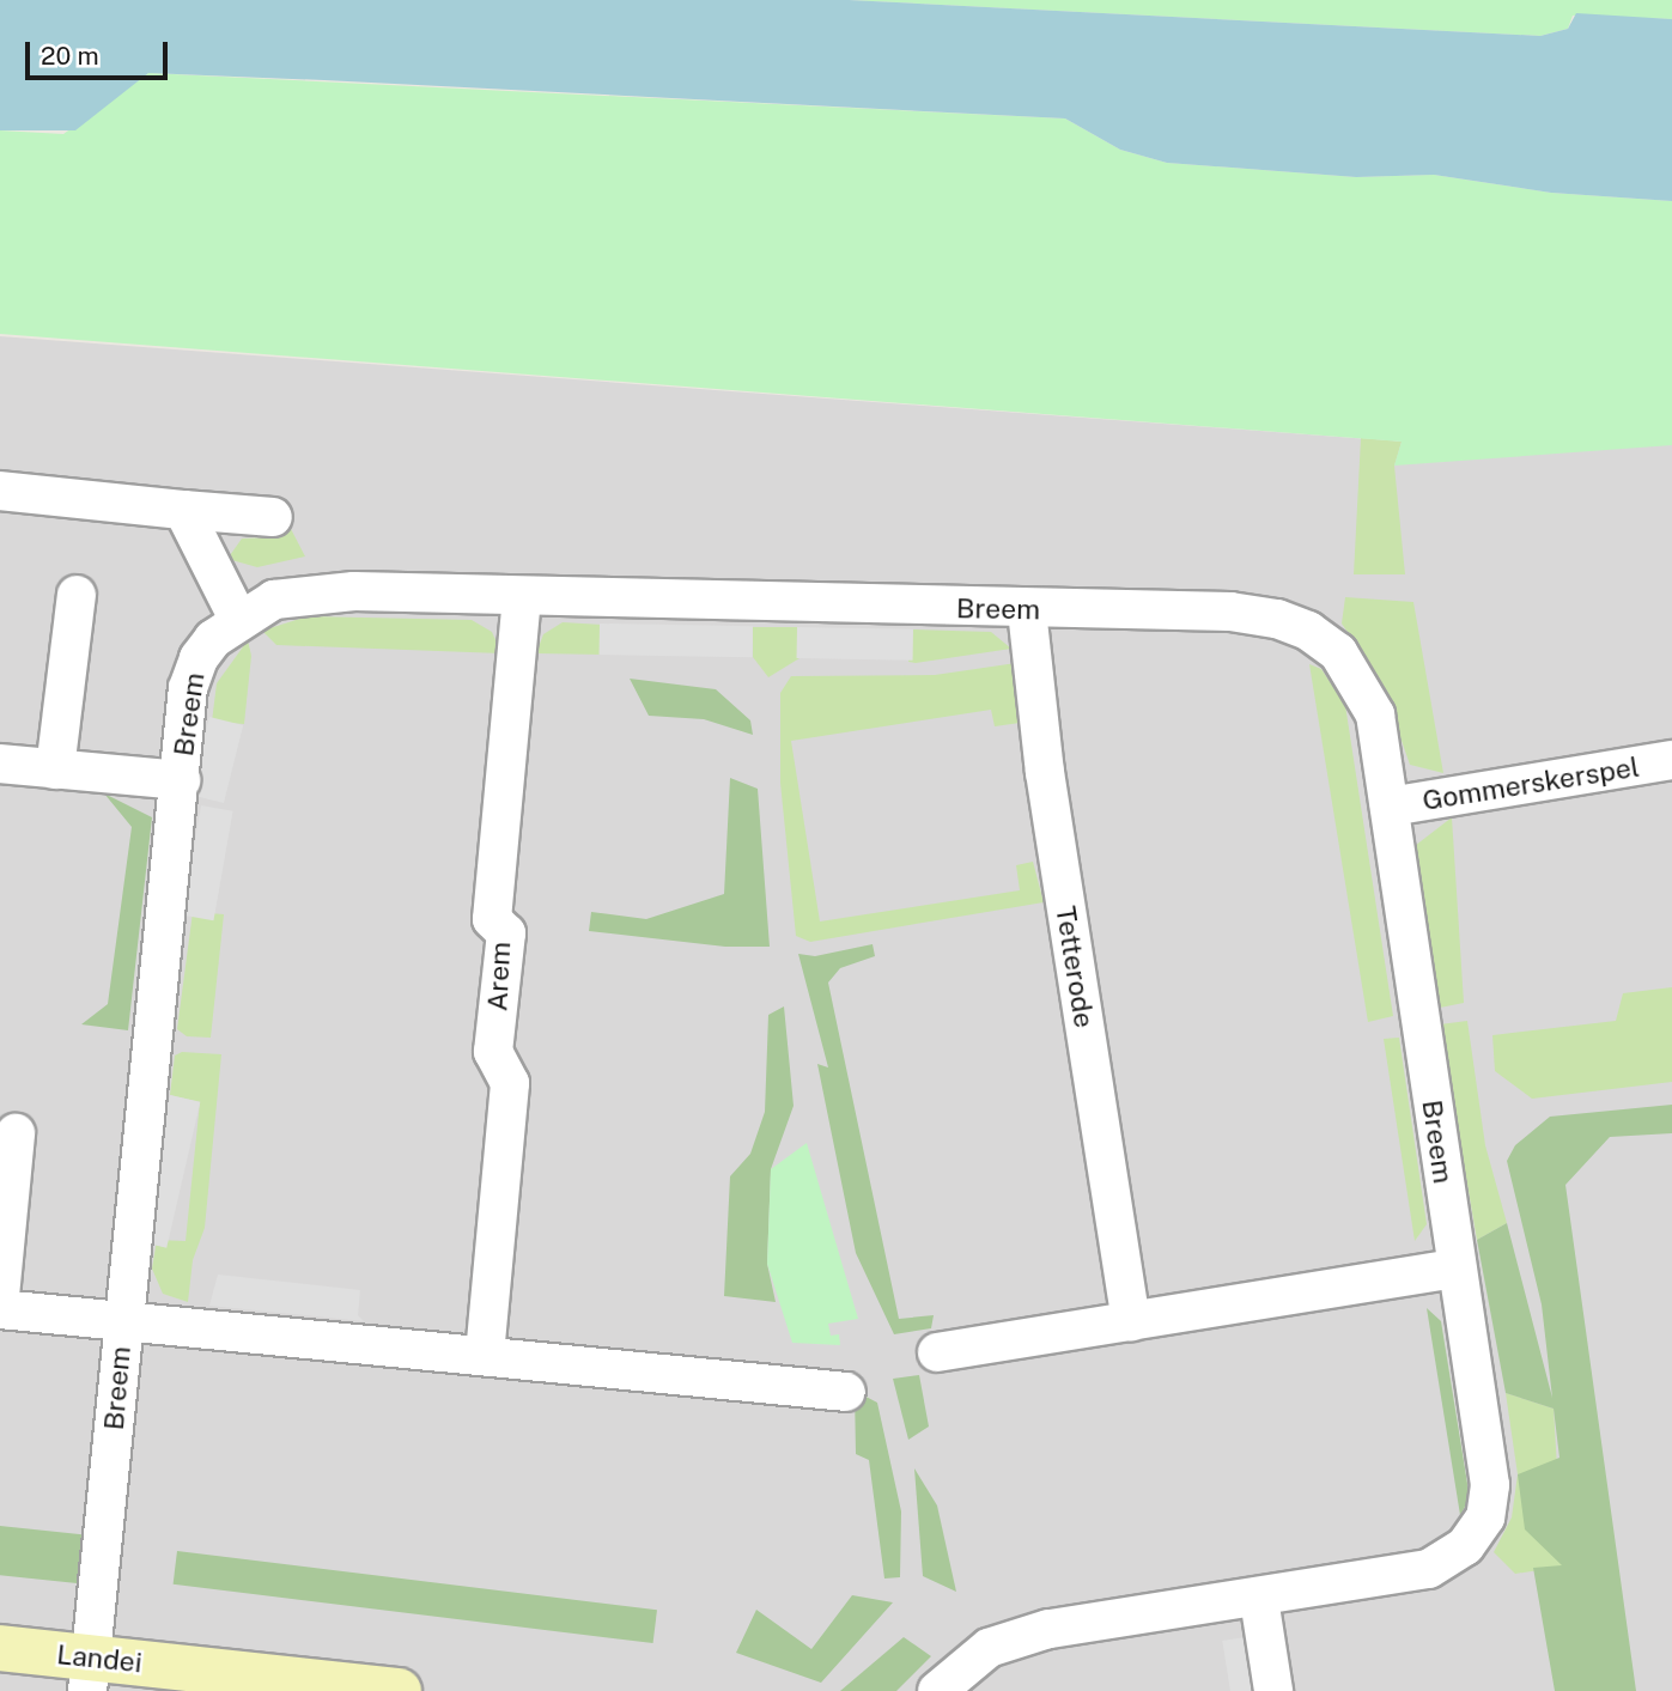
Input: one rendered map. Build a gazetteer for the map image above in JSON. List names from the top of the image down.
{
  "streets": {
    "street": [
      "Breem",
      "Gommerskerspel",
      "Tetterode",
      "Arem",
      "Landei"
    ]
  },
  "crossings": [
    ["Breem", "Gommerskerspel"],
    ["Breem", "Tetterode"],
    ["Breem", "Arem"],
    ["Breem", "Landei"]
  ],
  "scale_bar": "20 m"
}
